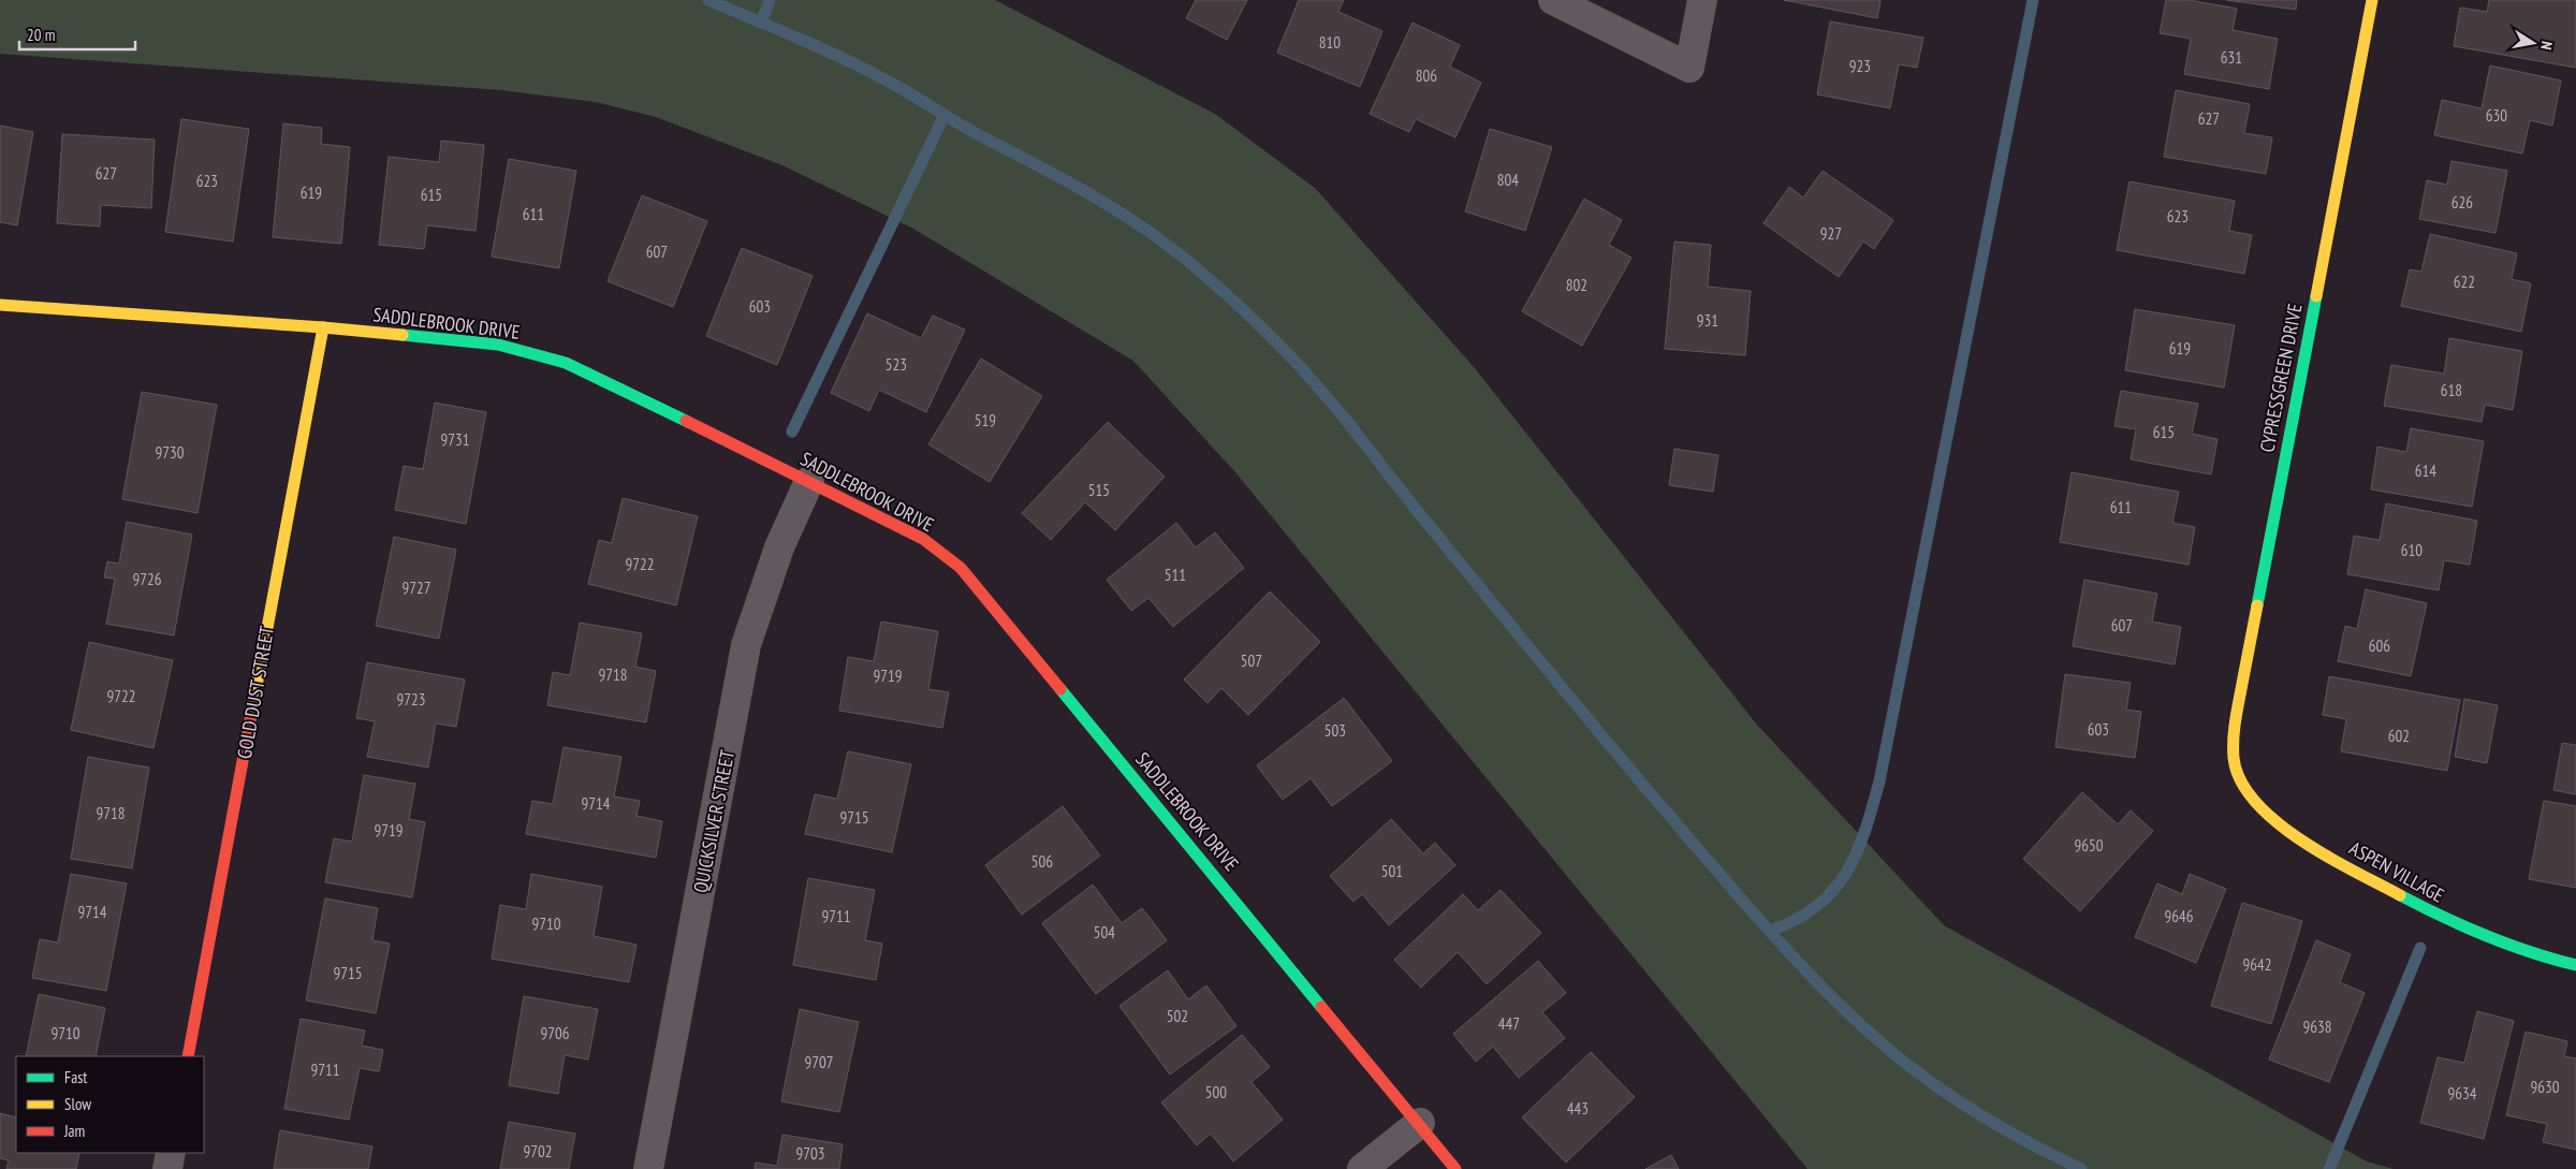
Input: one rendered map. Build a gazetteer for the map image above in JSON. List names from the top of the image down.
{
  "streets": {
    "street": [
      "SADDLEBROOK DRIVE",
      "CYPRESSGREEN DRIVE",
      "GOLD DUST STREET",
      "QUICKSILVER STREET",
      "ASPEN VILLAGE"
    ]
  },
  "crossings": [
    ["SADDLEBROOK DRIVE", "GOLD DUST STREET"],
    ["SADDLEBROOK DRIVE", "QUICKSILVER STREET"],
    ["CYPRESSGREEN DRIVE", "ASPEN VILLAGE"]
  ],
  "house_numbers": [
    "810",
    "631",
    "923",
    "806",
    "630",
    "627",
    "627",
    "804",
    "623",
    "619",
    "615",
    "626",
    "611",
    "623",
    "927",
    "607",
    "622",
    "802",
    "603",
    "931",
    "619",
    "523",
    "618",
    "519",
    "615",
    "9731",
    "9730",
    "614",
    "515",
    "611",
    "610",
    "9722",
    "511",
    "9726",
    "9727",
    "607",
    "606",
    "507",
    "9718",
    "9719",
    "9722",
    "9723",
    "603",
    "503",
    "602",
    "9714",
    "9718",
    "9715",
    "9719",
    "9650",
    "506",
    "501",
    "9714",
    "9711",
    "9646",
    "9710",
    "504",
    "9642",
    "9715",
    "502",
    "447",
    "9638",
    "9710",
    "9706",
    "9707",
    "9711",
    "9630",
    "500",
    "9634",
    "443",
    "9702",
    "9703"
  ],
  "legend": ["Fast", "Slow", "Jam"],
  "scale_bar": "20 m",
  "north": "right"
}
